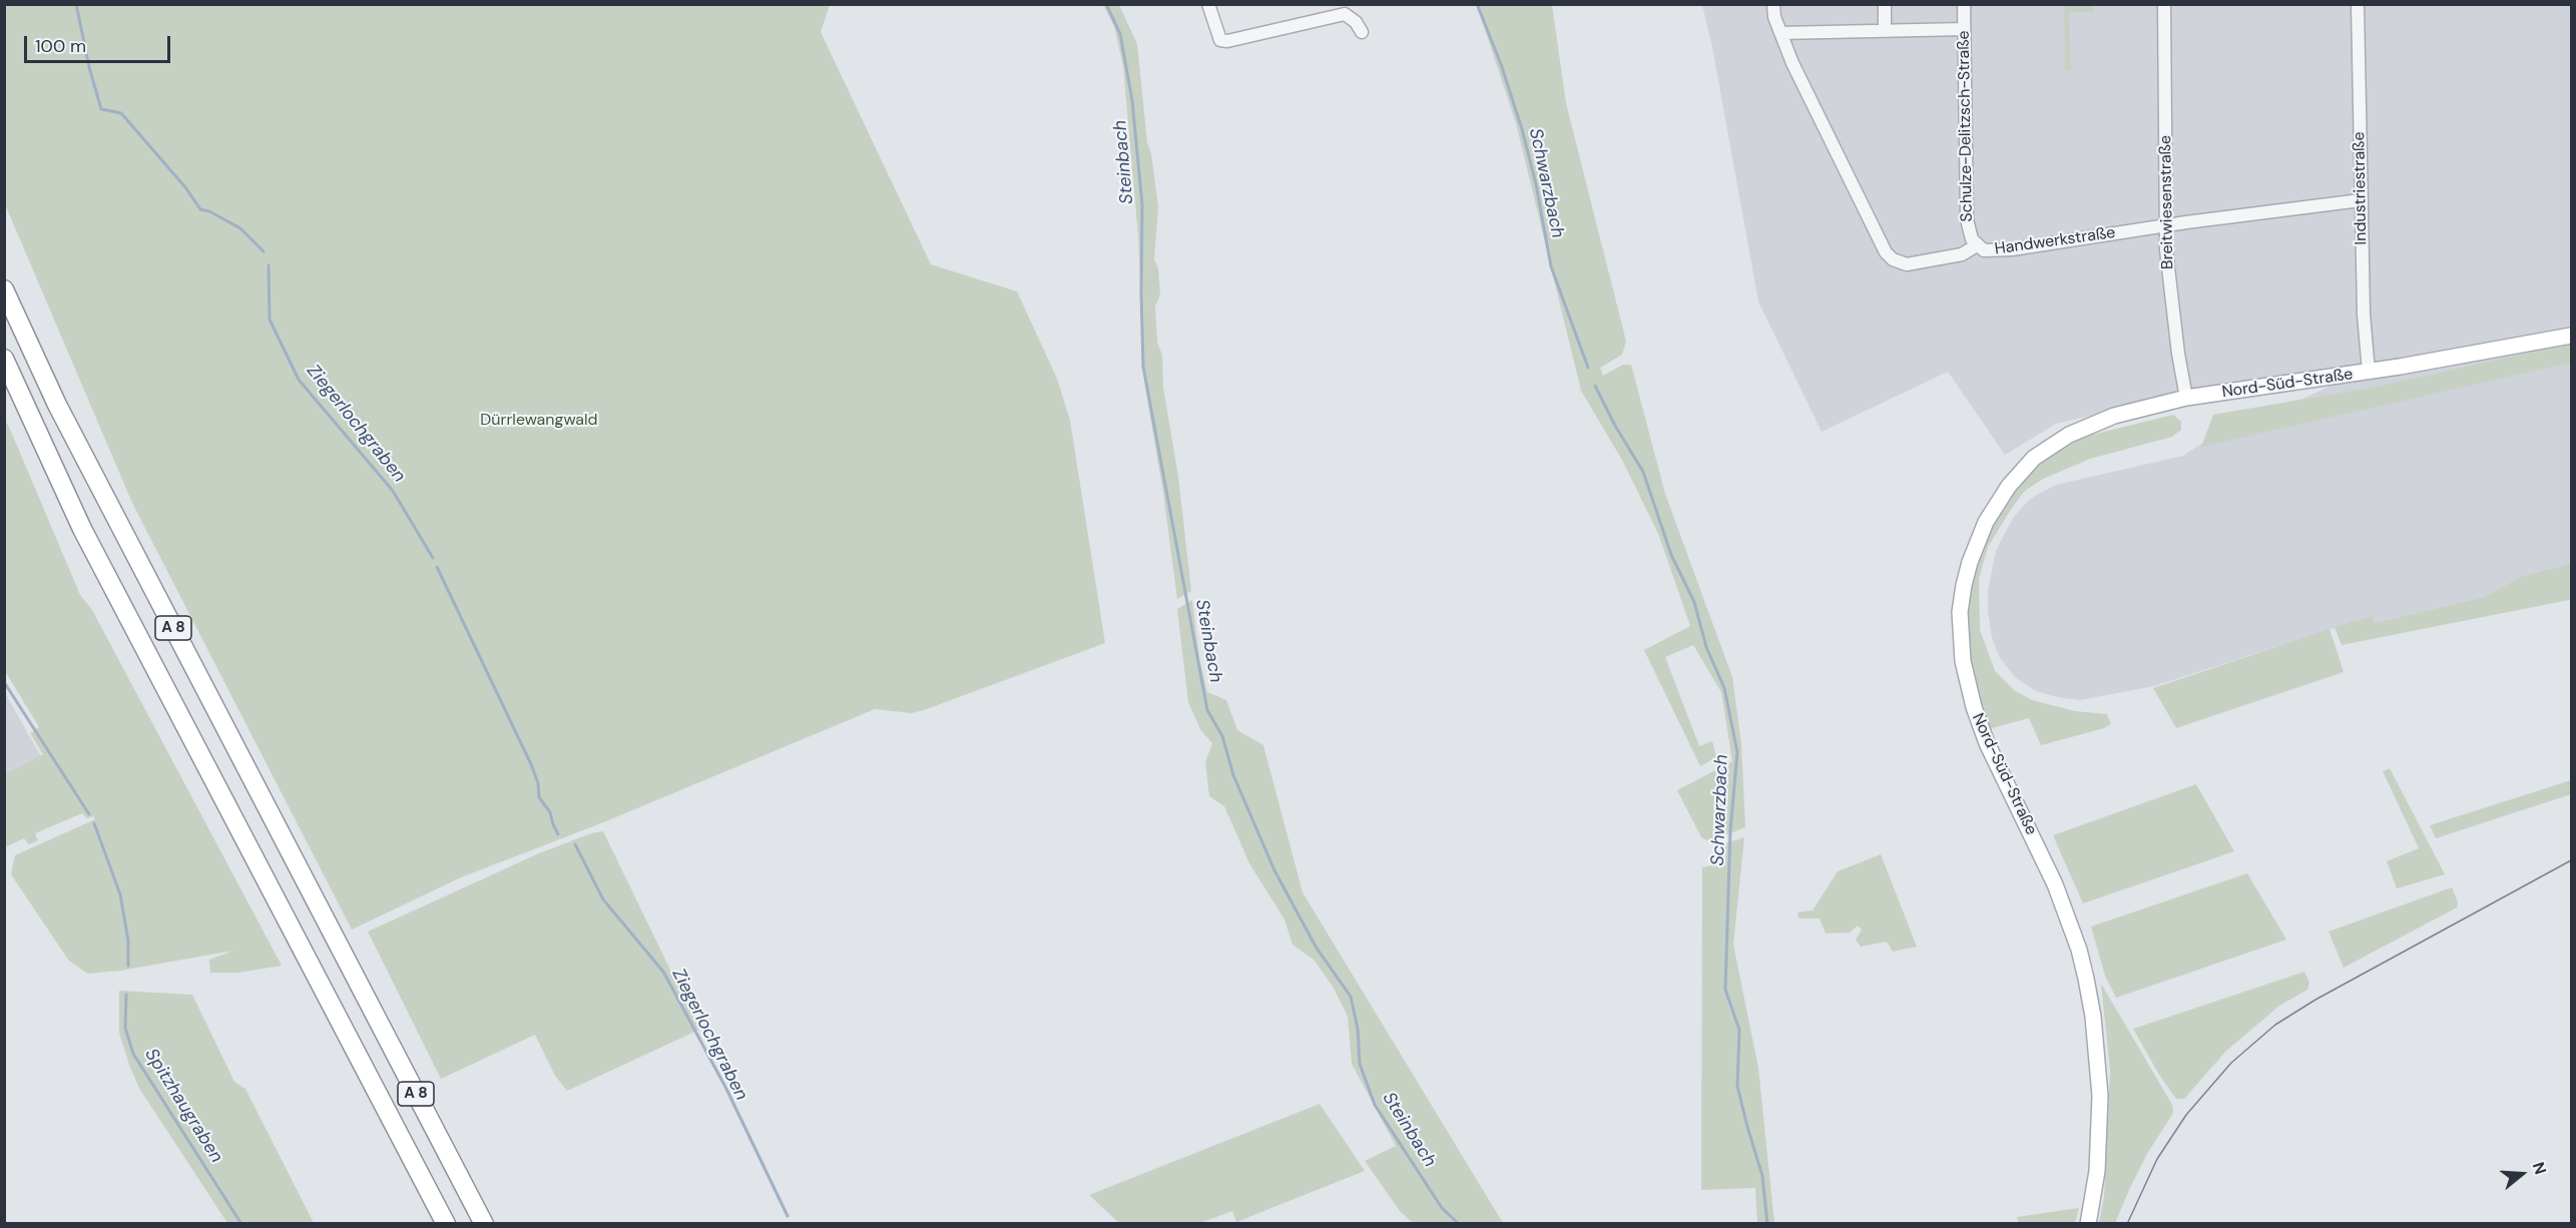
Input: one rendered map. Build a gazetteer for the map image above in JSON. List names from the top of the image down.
{
  "streets": {
    "highway": ["A 8"],
    "main road": ["Nord-Süd-Straße"],
    "street": [
      "Schulze-Delitzsch-Straße",
      "Industriestraße",
      "Breitwiesenstraße",
      "Handwerkstraße"
    ]
  },
  "crossings": [
    ["Schulze-Delitzsch-Straße", "Handwerkstraße"],
    ["Industriestraße", "Handwerkstraße"],
    ["Industriestraße", "Nord-Süd-Straße"],
    ["Breitwiesenstraße", "Handwerkstraße"],
    ["Breitwiesenstraße", "Nord-Süd-Straße"]
  ],
  "water": [
    "Steinbach",
    "Schwarzbach",
    "Ziegerlochgraben",
    "Spitzhaugraben"
  ],
  "parks": ["Dürrlewangwald"],
  "scale_bar": "100 m",
  "north": "right"
}
